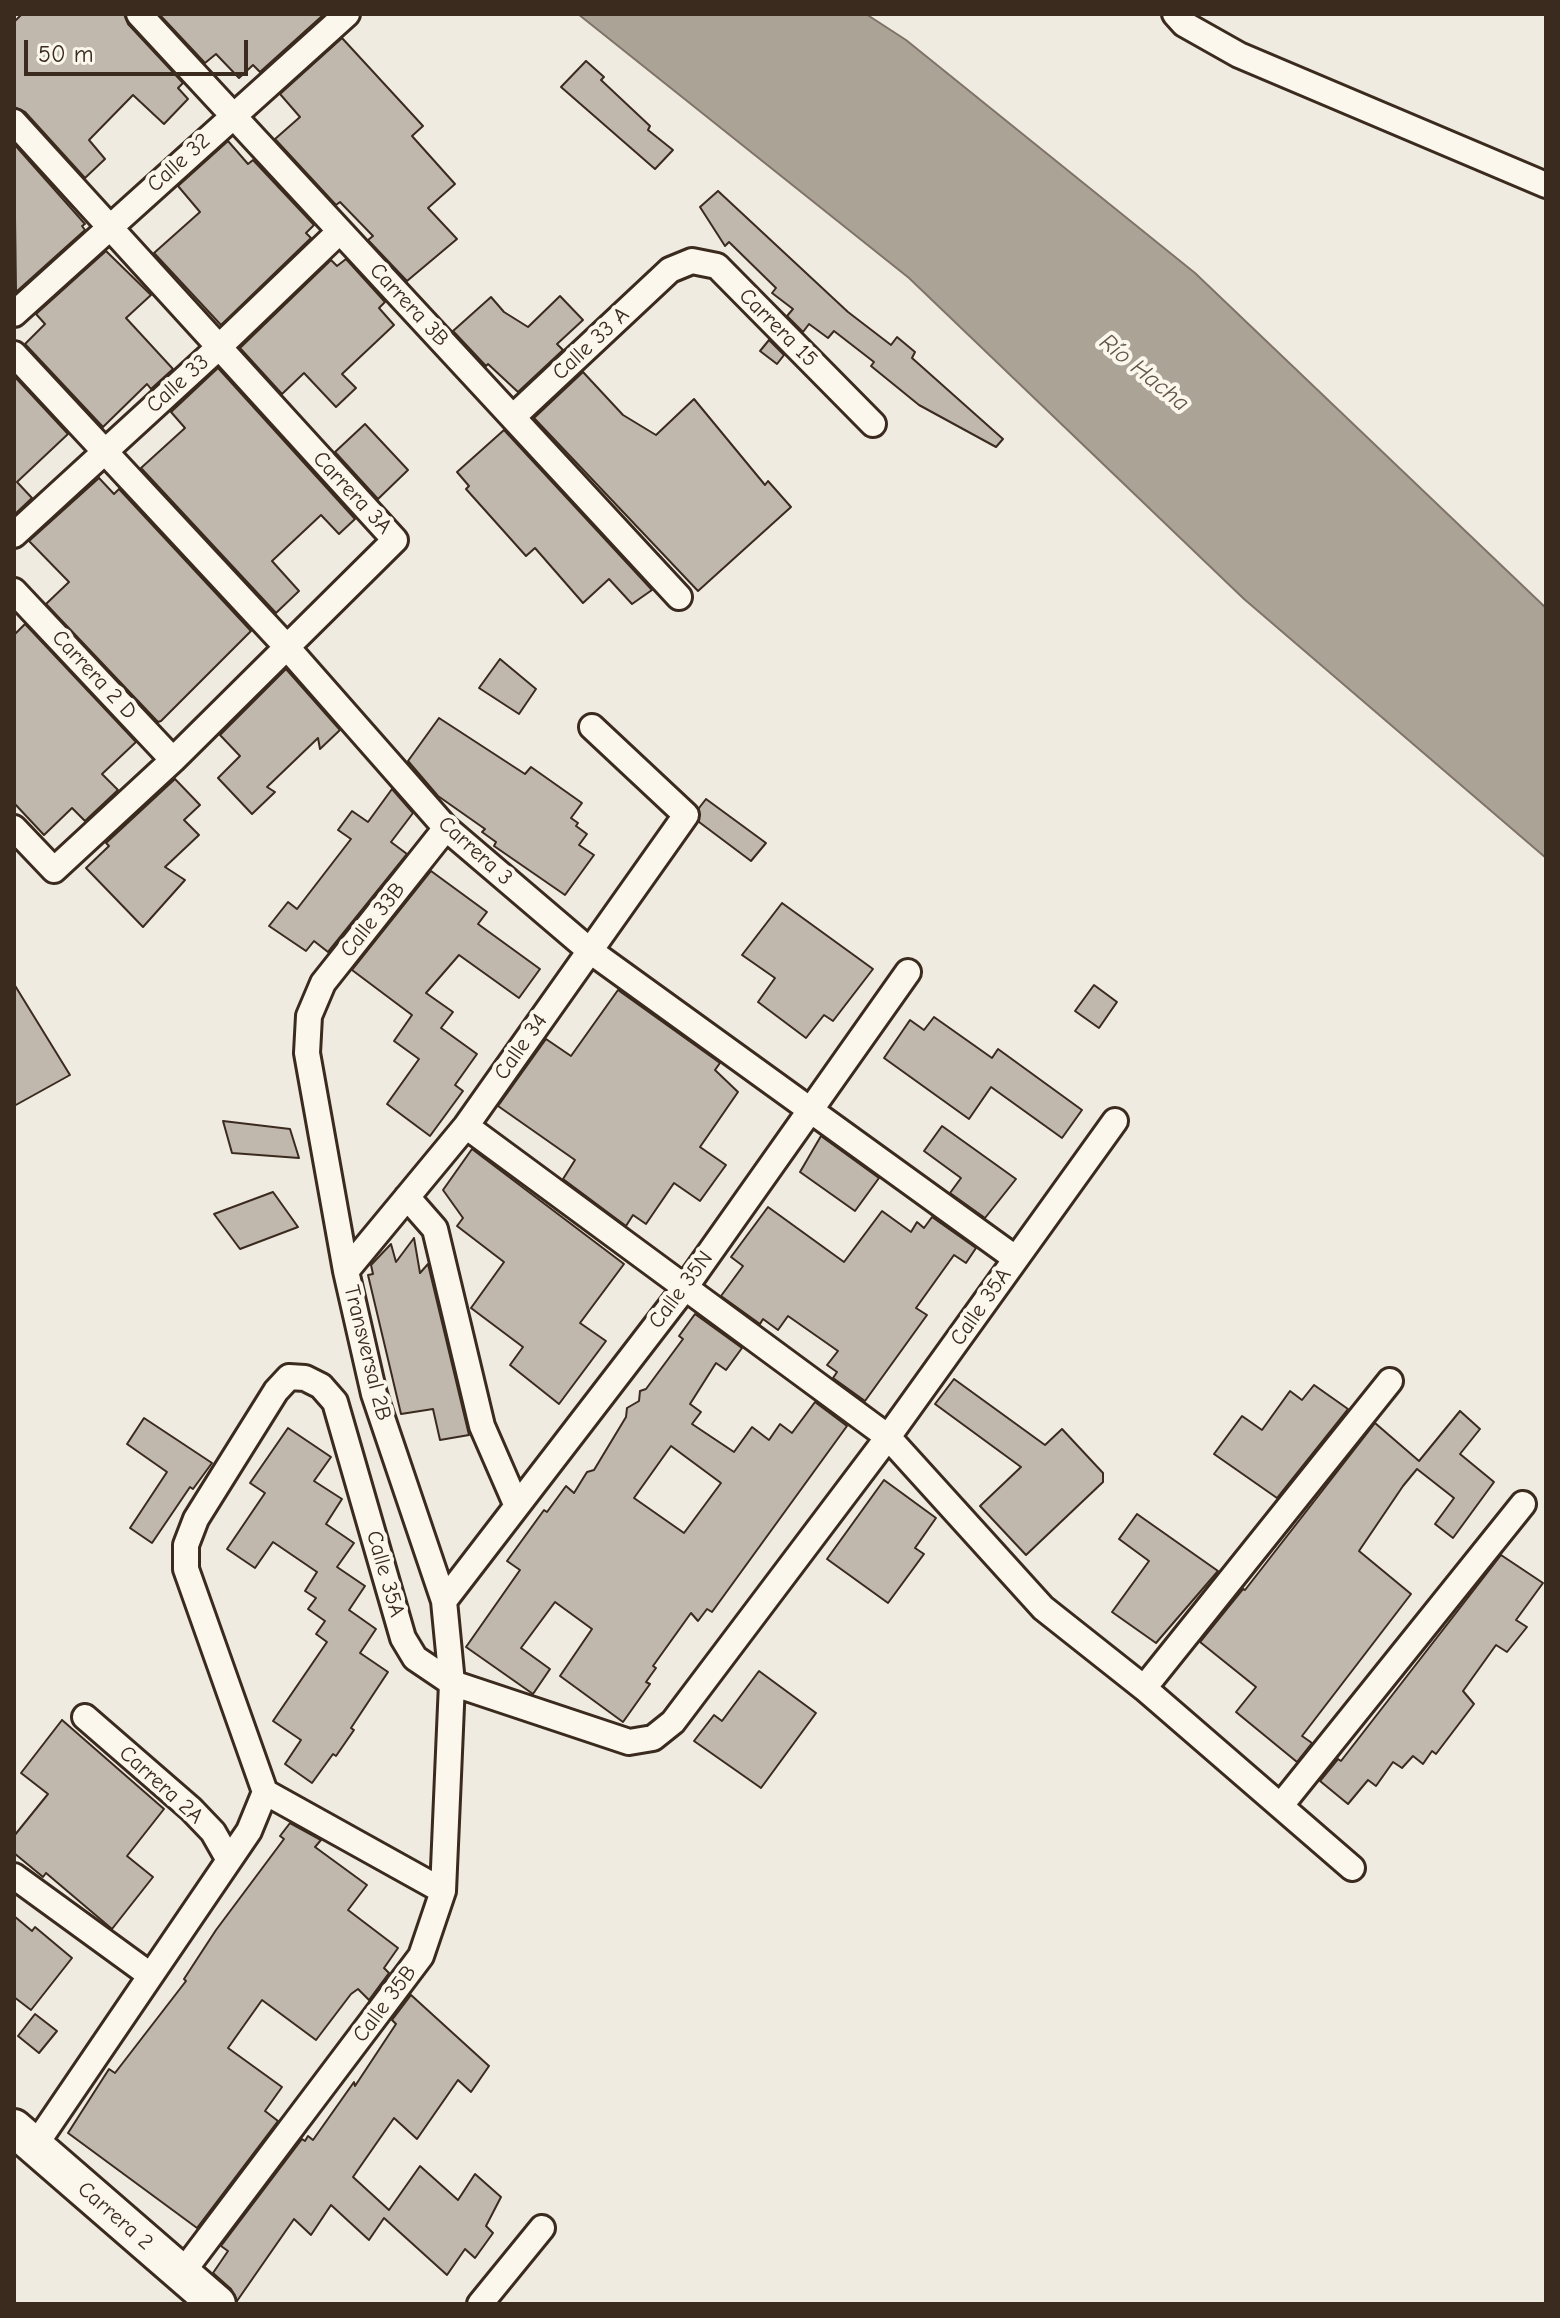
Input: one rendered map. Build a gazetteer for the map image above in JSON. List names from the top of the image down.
{
  "streets": {
    "street": [
      "Calle 32",
      "Carrera 3B",
      "Carrera 15",
      "Calle 33 A",
      "Calle 33",
      "Carrera 3A",
      "Carrera 2 D",
      "Carrera 3",
      "Calle 33B",
      "Calle 34",
      "Calle 35N",
      "Calle 35A",
      "Transversal 2B",
      "Carrera 2A",
      "Calle 35B",
      "Carrera 2"
    ]
  },
  "crossings": [
    ["Calle 32", "Carrera 3B"],
    ["Calle 32", "Carrera 3A"],
    ["Carrera 3B", "Calle 33 A"],
    ["Carrera 3B", "Calle 33"],
    ["Carrera 15", "Calle 33 A"],
    ["Calle 33", "Carrera 3A"],
    ["Calle 33", "Carrera 3"],
    ["Carrera 3A", "Carrera 2 D"],
    ["Carrera 3A", "Carrera 3"],
    ["Carrera 3", "Calle 33B"],
    ["Carrera 3", "Calle 34"],
    ["Carrera 3", "Calle 35N"],
    ["Carrera 3", "Calle 35A"],
    ["Calle 33B", "Transversal 2B"],
    ["Calle 34", "Transversal 2B"],
    ["Calle 35N", "Transversal 2B"],
    ["Calle 35A", "Transversal 2B"],
    ["Calle 35A", "Calle 35B"],
    ["Transversal 2B", "Calle 35B"],
    ["Calle 35B", "Carrera 2"]
  ],
  "water": ["Río Hacha"],
  "scale_bar": "50 m"
}
